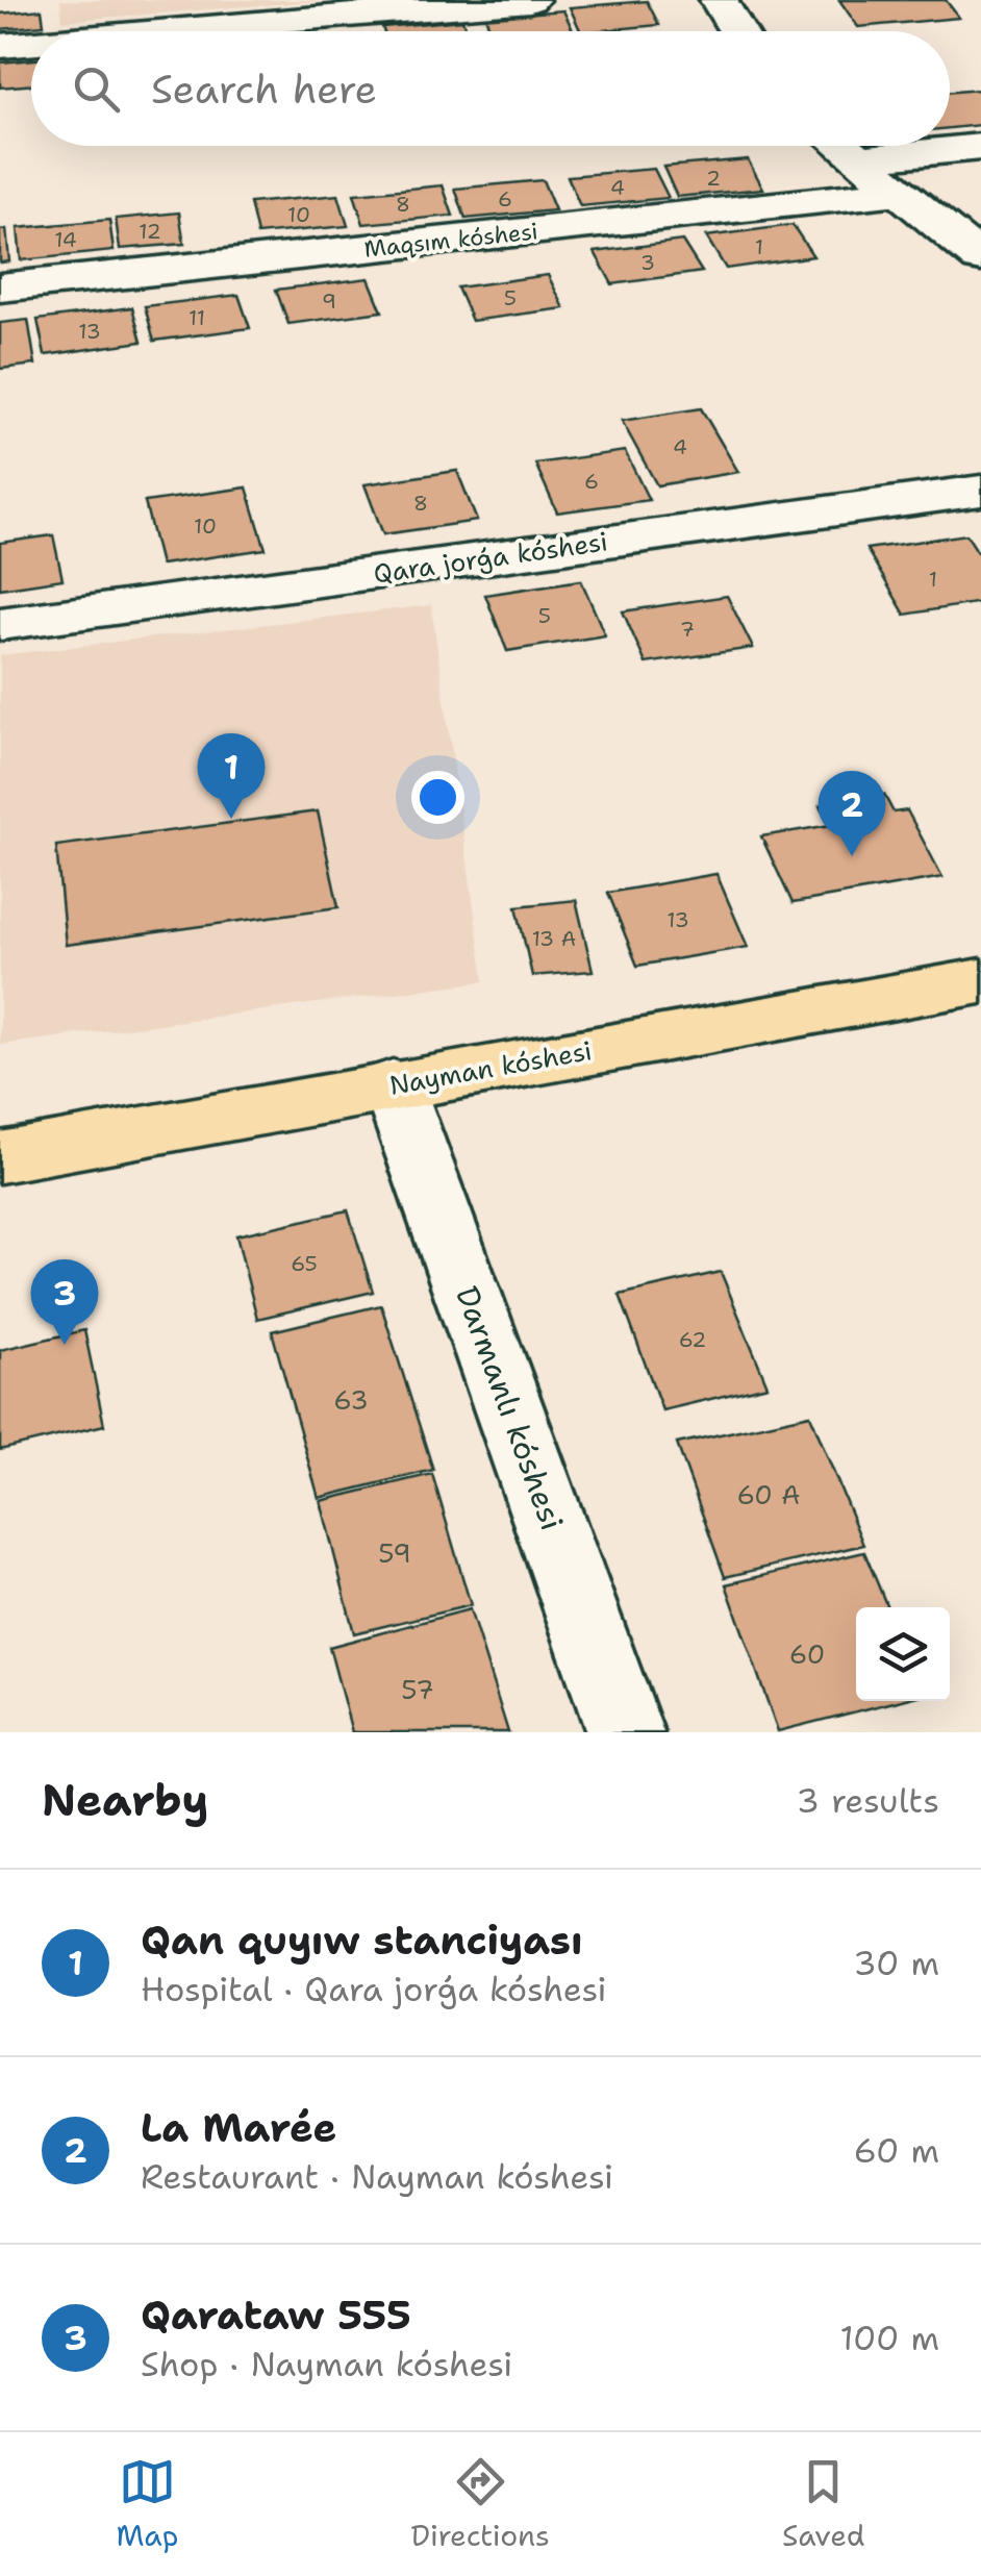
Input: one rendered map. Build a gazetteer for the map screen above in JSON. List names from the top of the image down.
{
  "streets": {
    "main road": ["Nayman kóshesi"],
    "street": ["Maqsım kóshesi", "Qara jorǵa kóshesi", "Darmanlı kóshesi"]
  },
  "crossings": [
    ["Nayman kóshesi", "Darmanlı kóshesi"]
  ],
  "house_numbers": [
    "2",
    "4",
    "6",
    "8",
    "10",
    "12",
    "14",
    "1",
    "3",
    "5",
    "9",
    "11",
    "13",
    "4",
    "6",
    "8",
    "10",
    "1",
    "5",
    "7",
    "13",
    "13 А",
    "65",
    "62",
    "63",
    "60 А",
    "59",
    "60",
    "57"
  ],
  "page": {
    "search": "Search here",
    "pins": ["1", "2", "3"],
    "heading": ["Nearby", "3 results"],
    "list": [
      {
        "mark": "1",
        "name": "Qan quyıw stanciyası",
        "note": "Hospital · Qara jorǵa kóshesi",
        "value": "30 m"
      },
      {
        "mark": "2",
        "name": "La Marée",
        "note": "Restaurant · Nayman kóshesi",
        "value": "60 m"
      },
      {
        "mark": "3",
        "name": "Qarataw 555",
        "note": "Shop · Nayman kóshesi",
        "value": "100 m"
      }
    ],
    "nav": ["Map", "Directions", "Saved"]
  }
}
